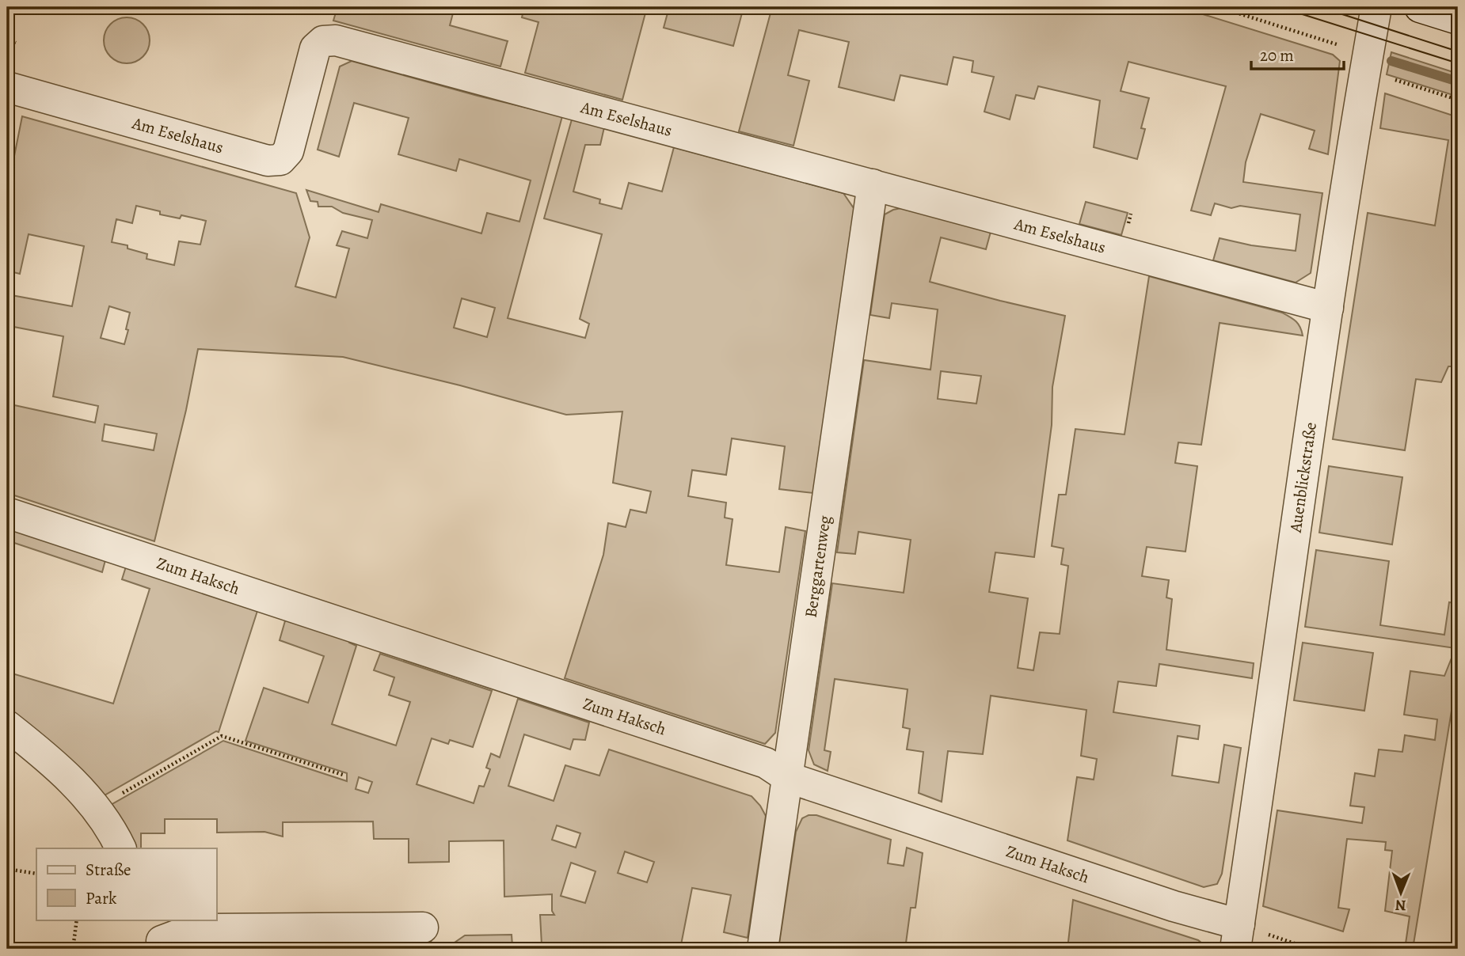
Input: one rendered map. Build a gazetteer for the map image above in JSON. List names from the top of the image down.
{
  "streets": {
    "street": [
      "Am Eselshaus",
      "Auenblickstraße",
      "Berggartenweg",
      "Zum Haksch"
    ]
  },
  "crossings": [
    ["Am Eselshaus", "Auenblickstraße"],
    ["Am Eselshaus", "Berggartenweg"],
    ["Auenblickstraße", "Zum Haksch"],
    ["Berggartenweg", "Zum Haksch"]
  ],
  "legend": ["Straße", "Park"],
  "scale_bar": "20 m",
  "north": "bottom"
}
